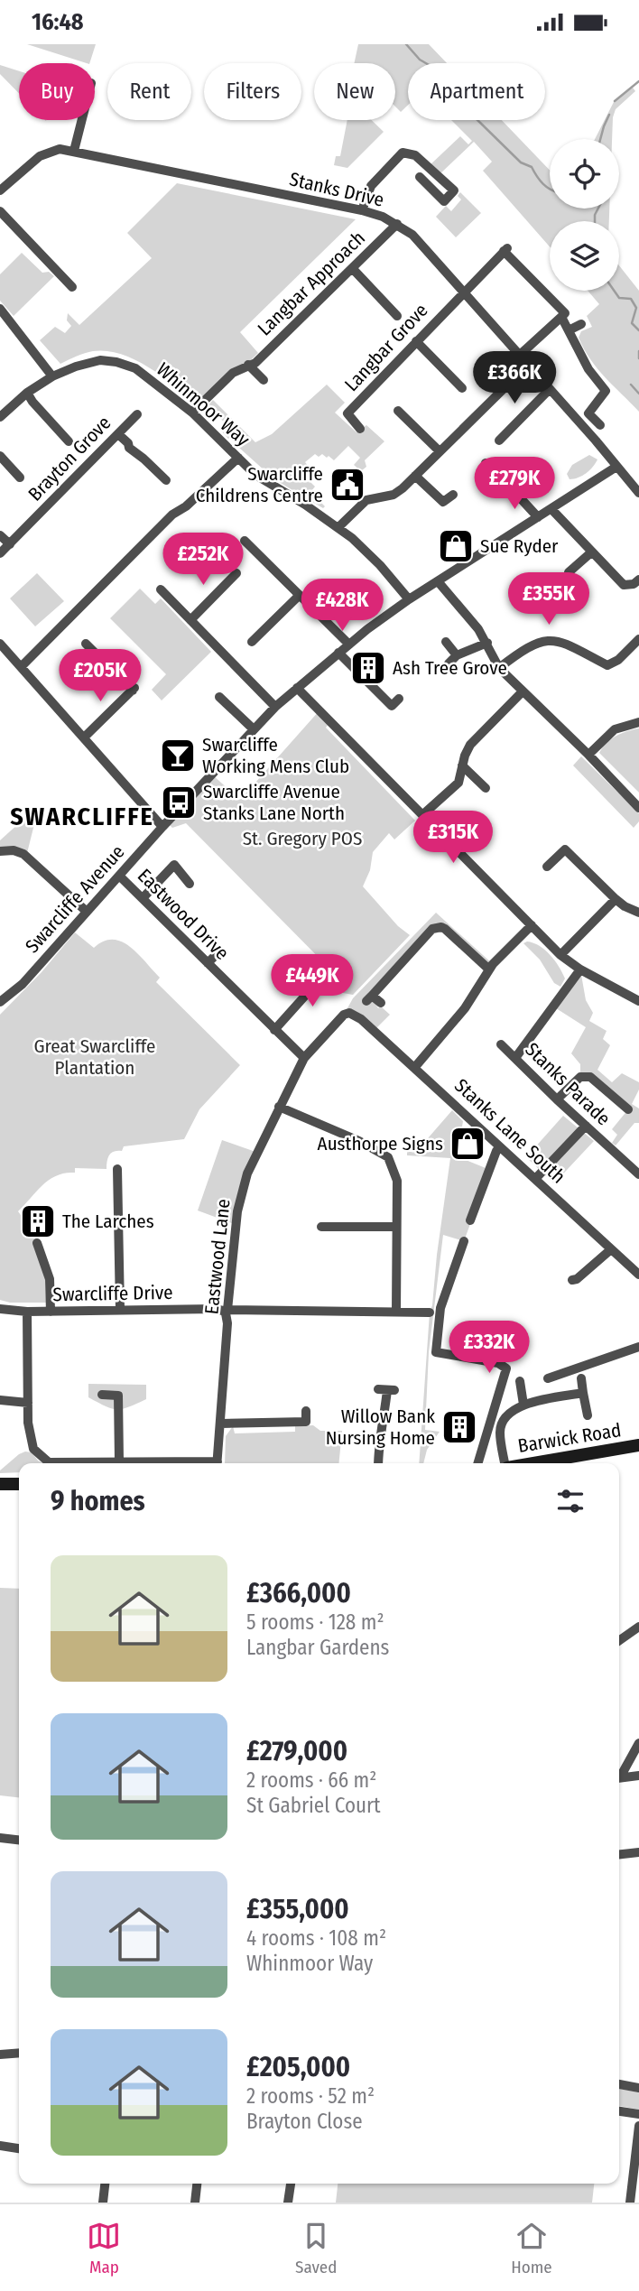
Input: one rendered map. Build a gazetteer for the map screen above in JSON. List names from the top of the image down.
{
  "streets": {
    "street": [
      "Stanks Drive",
      "Langbar Approach",
      "Langbar Grove",
      "Whinmoor Way",
      "Brayton Grove",
      "Swarcliffe Avenue",
      "Eastwood Drive",
      "Stanks Parade",
      "Stanks Lane South",
      "Eastwood Lane",
      "Swarcliffe Drive",
      "Barwick Road"
    ]
  },
  "crossings": [
    ["Stanks Drive", "Langbar Approach"],
    ["Stanks Drive", "Langbar Grove"],
    ["Stanks Drive", "Swarcliffe Avenue"],
    ["Langbar Approach", "Whinmoor Way"],
    ["Whinmoor Way", "Swarcliffe Avenue"],
    ["Swarcliffe Avenue", "Eastwood Drive"],
    ["Eastwood Drive", "Eastwood Lane"],
    ["Stanks Lane South", "Eastwood Lane"],
    ["Eastwood Lane", "Swarcliffe Drive"]
  ],
  "districts": ["SWARCLIFFE"],
  "parks": ["St. Gregory POS", "Great Swarcliffe Plantation"],
  "places": {
    "public building": ["Swarcliffe Childrens Centre"],
    "shop": ["Sue Ryder", "Austhorpe Signs"],
    "building": ["Ash Tree Grove", "The Larches", "Willow Bank Nursing Home"],
    "bar": ["Swarcliffe Working Mens Club"],
    "bus stop": ["Swarcliffe Avenue Stanks Lane North"]
  },
  "page": {
    "status": "16:48",
    "chip": [
      "Buy",
      "Rent",
      "Filters",
      "New",
      "Apartment"
    ],
    "price": [
      "£366K",
      "£279K",
      "£252K",
      "£355K",
      "£428K",
      "£205K",
      "£315K",
      "£449K",
      "£332K"
    ],
    "heading": "9 homes",
    "list": [
      {
        "name": "£366,000",
        "note": "5 rooms · 128 m² · Langbar Gardens"
      },
      {
        "name": "£279,000",
        "note": "2 rooms · 66 m² · St Gabriel Court"
      },
      {
        "name": "£355,000",
        "note": "4 rooms · 108 m² · Whinmoor Way"
      },
      {
        "name": "£205,000",
        "note": "2 rooms · 52 m² · Brayton Close"
      }
    ],
    "tabs": ["Map", "Saved", "Home"]
  }
}
